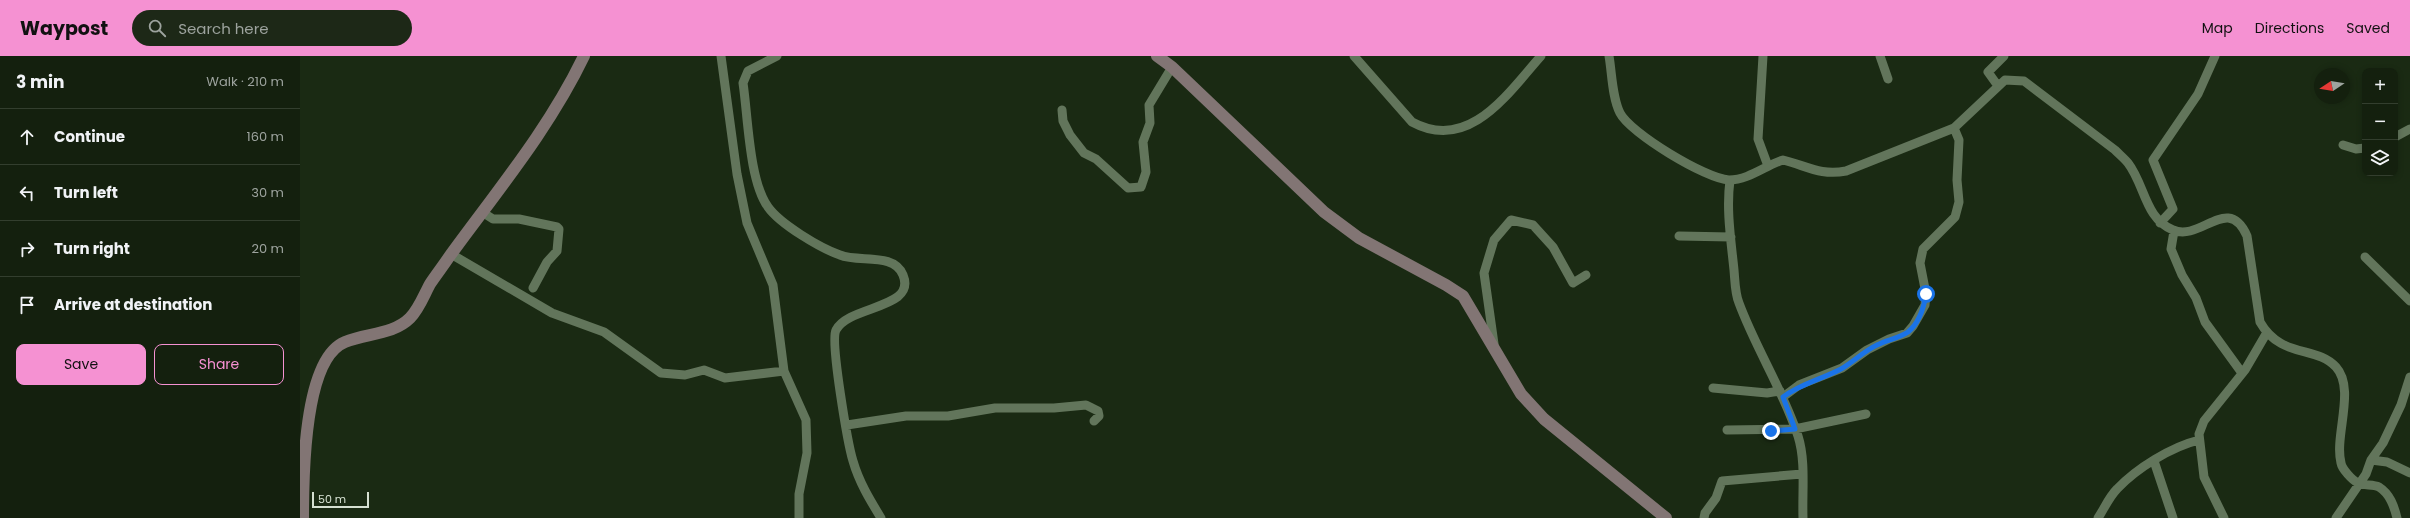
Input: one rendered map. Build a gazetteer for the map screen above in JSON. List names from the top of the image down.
{
  "scale_bar": "50 m",
  "north": "left",
  "page": {
    "header": "Waypost",
    "search": "Search here",
    "nav": ["Map", "Directions", "Saved"],
    "heading": ["3 min", "Walk · 210 m"],
    "map_buttons": ["+", "−"],
    "list": [
      ["Continue", "160 m"],
      ["Turn left", "30 m"],
      ["Turn right", "20 m"],
      "Arrive at destination"
    ],
    "buttons": ["Save", "Share"],
    "scale": "50 m"
  }
}
